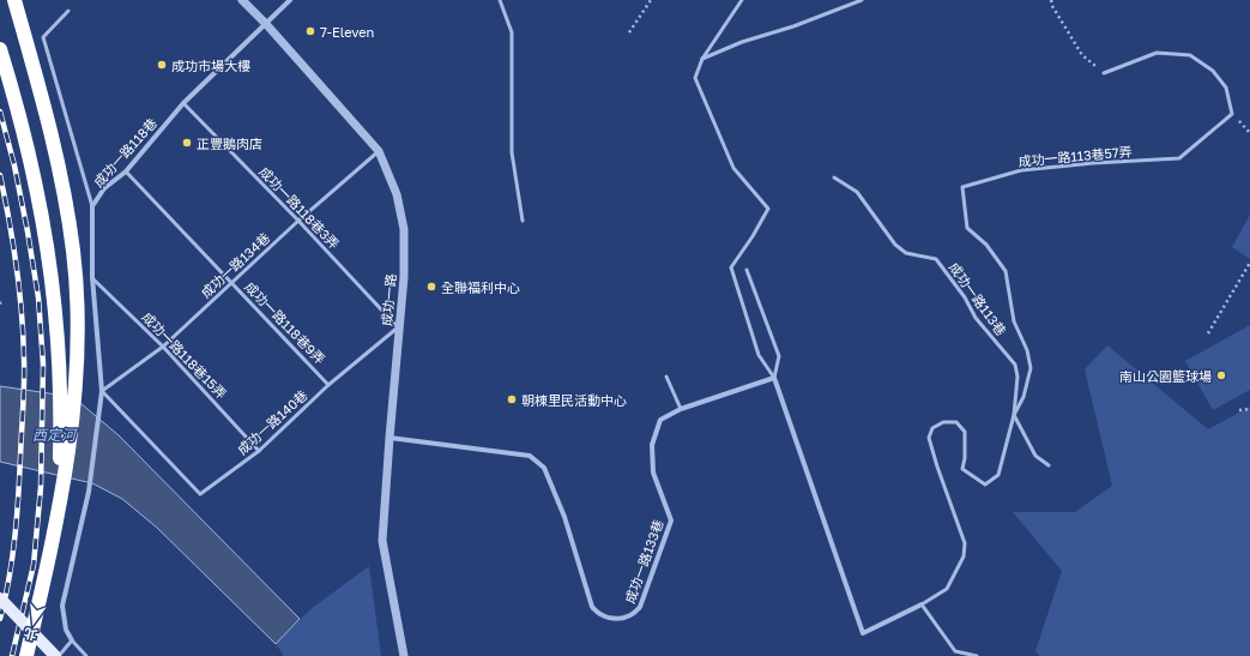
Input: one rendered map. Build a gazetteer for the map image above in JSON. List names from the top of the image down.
{
  "streets": {
    "street": ["成功一路118巷", "成功一路", "成功一路133巷"],
    "lane": [
      "成功一路113巷57弄",
      "成功一路118巷3弄",
      "成功一路134巷",
      "成功一路113巷",
      "成功一路118巷9弄",
      "成功一路118巷15弄",
      "成功一路140巷"
    ]
  },
  "crossings": [
    ["成功一路118巷", "成功一路118巷3弄"],
    ["成功一路118巷", "成功一路134巷"],
    ["成功一路118巷", "成功一路"],
    ["成功一路118巷", "成功一路118巷9弄"],
    ["成功一路118巷", "成功一路118巷15弄"],
    ["成功一路118巷", "成功一路140巷"],
    ["成功一路113巷57弄", "成功一路113巷"],
    ["成功一路118巷3弄", "成功一路134巷"],
    ["成功一路118巷3弄", "成功一路"],
    ["成功一路118巷3弄", "成功一路140巷"],
    ["成功一路134巷", "成功一路"],
    ["成功一路134巷", "成功一路118巷9弄"],
    ["成功一路134巷", "成功一路118巷15弄"],
    ["成功一路134巷", "成功一路140巷"],
    ["成功一路", "成功一路140巷"],
    ["成功一路", "成功一路133巷"],
    ["成功一路118巷9弄", "成功一路140巷"],
    ["成功一路118巷15弄", "成功一路140巷"]
  ],
  "water": ["西定河"],
  "places": [
    "7-Eleven",
    "成功市場大樓",
    "正豐鵝肉店",
    "全聯福利中心",
    "南山公園籃球場",
    "朝棟里民活動中心"
  ],
  "north": "bottom"
}
